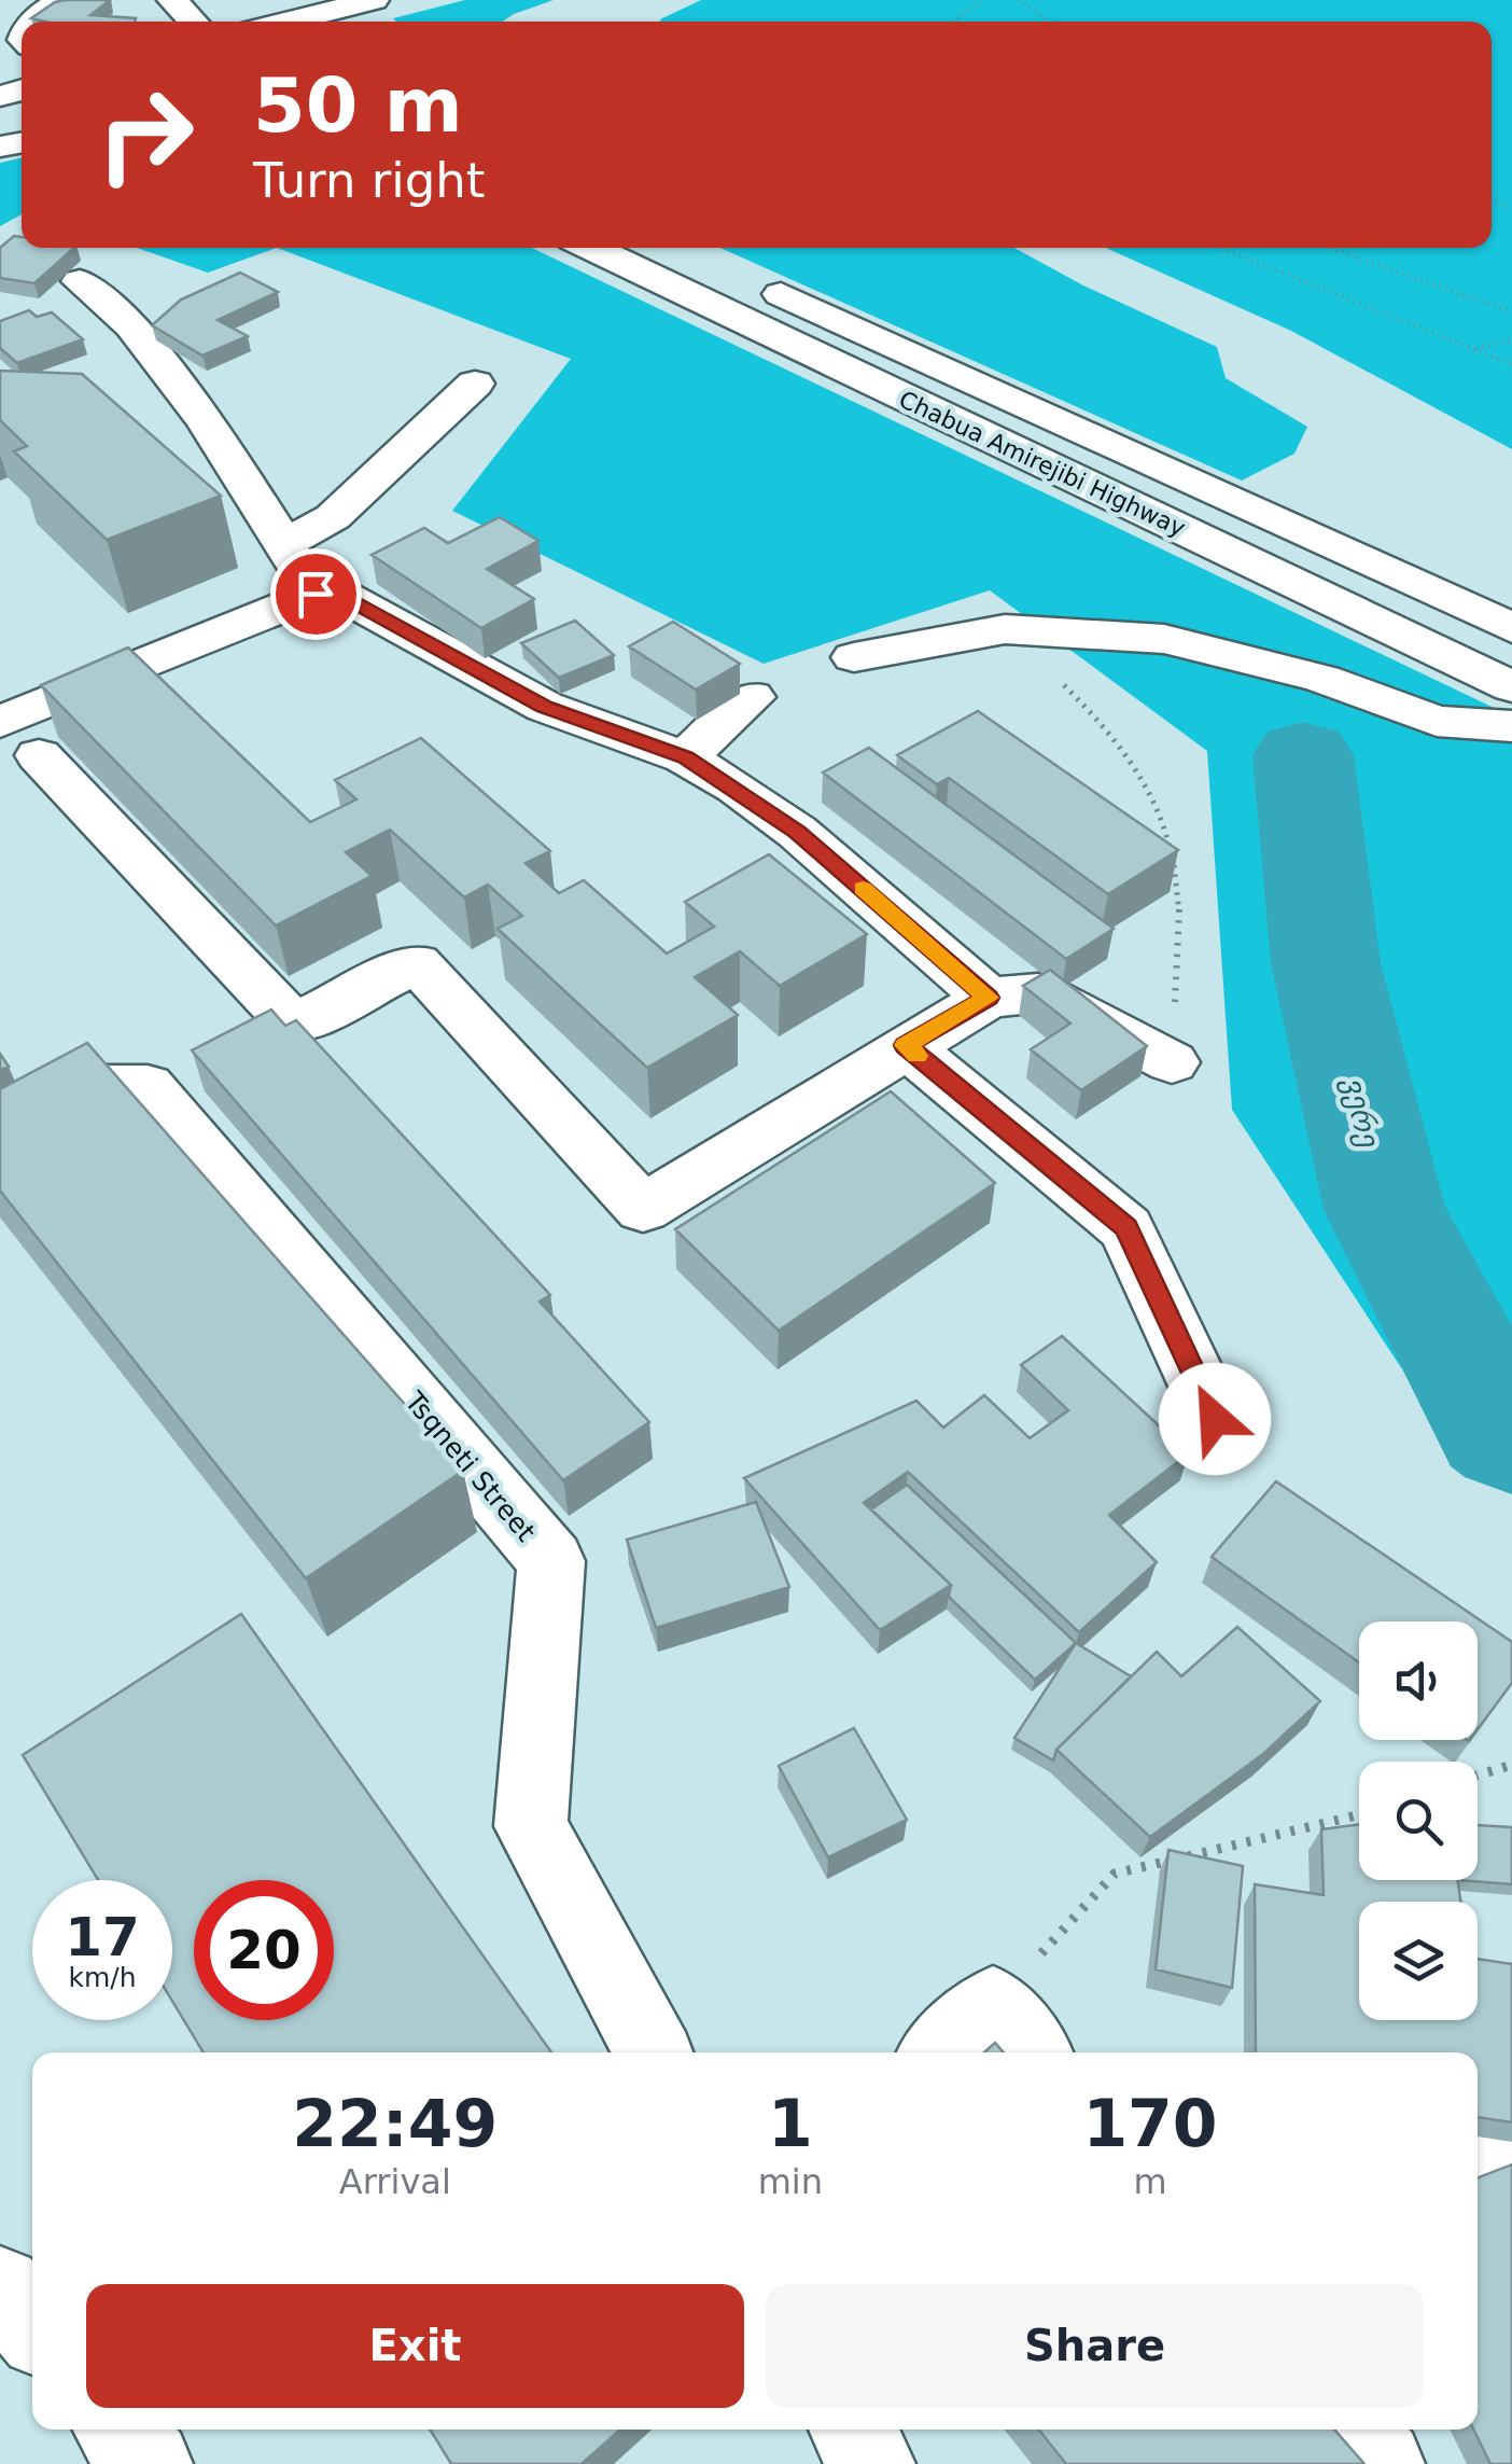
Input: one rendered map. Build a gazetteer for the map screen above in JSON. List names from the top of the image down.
{
  "streets": {
    "main road": ["Chabua Amirejibi Highway", "Tsqneti Street"]
  },
  "water": ["ვერე"],
  "page": {
    "turn": ["50 m", "Turn right"],
    "speed": "17 km/h",
    "limit": "20",
    "eta": [
      "22:49",
      "Arrival",
      "1",
      "min",
      "170",
      "m"
    ],
    "buttons": ["Exit", "Share"]
  }
}
